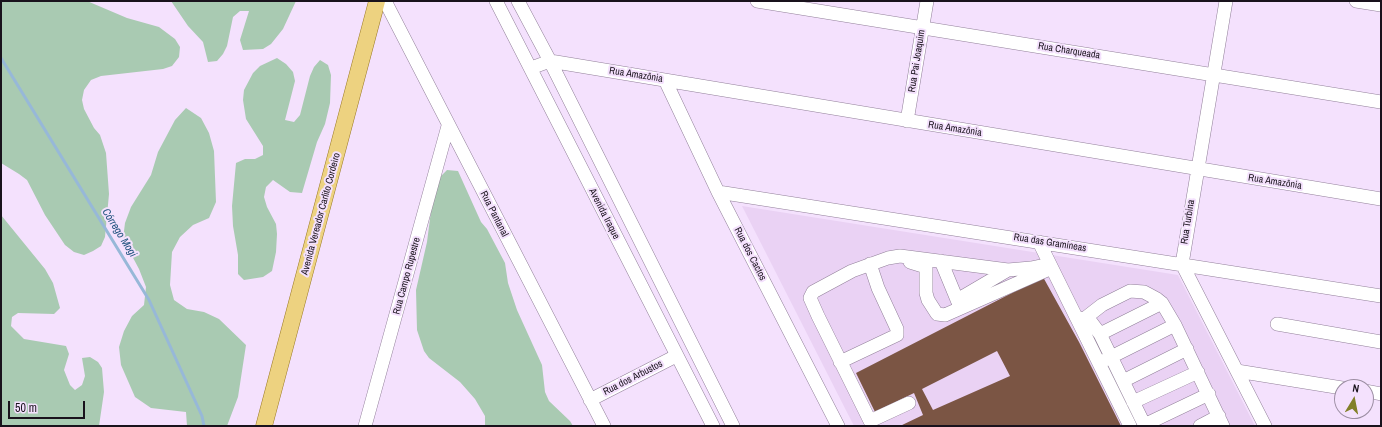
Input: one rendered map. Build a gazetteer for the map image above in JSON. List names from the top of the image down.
{
  "streets": {
    "main road": ["Avenida Vereador Carlito Cordeiro"],
    "street": [
      "Rua Charqueada",
      "Rua Pai Joaquim",
      "Rua Amazônia",
      "Rua Pantanal",
      "Avenida Iraque",
      "Rua Turbina",
      "Rua das Gramíneas",
      "Rua dos Cactos",
      "Rua Campo Rupestre",
      "Rua dos Arbustos"
    ]
  },
  "crossings": [
    ["Rua Charqueada", "Rua Pai Joaquim"],
    ["Rua Charqueada", "Rua Turbina"],
    ["Rua Pai Joaquim", "Rua Amazônia"],
    ["Rua Amazônia", "Avenida Iraque"],
    ["Rua Amazônia", "Rua Turbina"],
    ["Rua Amazônia", "Rua dos Cactos"],
    ["Rua Pantanal", "Rua Campo Rupestre"],
    ["Rua Pantanal", "Rua dos Arbustos"],
    ["Avenida Iraque", "Rua dos Arbustos"],
    ["Rua Turbina", "Rua das Gramíneas"],
    ["Rua das Gramíneas", "Rua dos Cactos"]
  ],
  "water": ["Córrego Mogi"],
  "scale_bar": "50 m",
  "north": "top"
}
